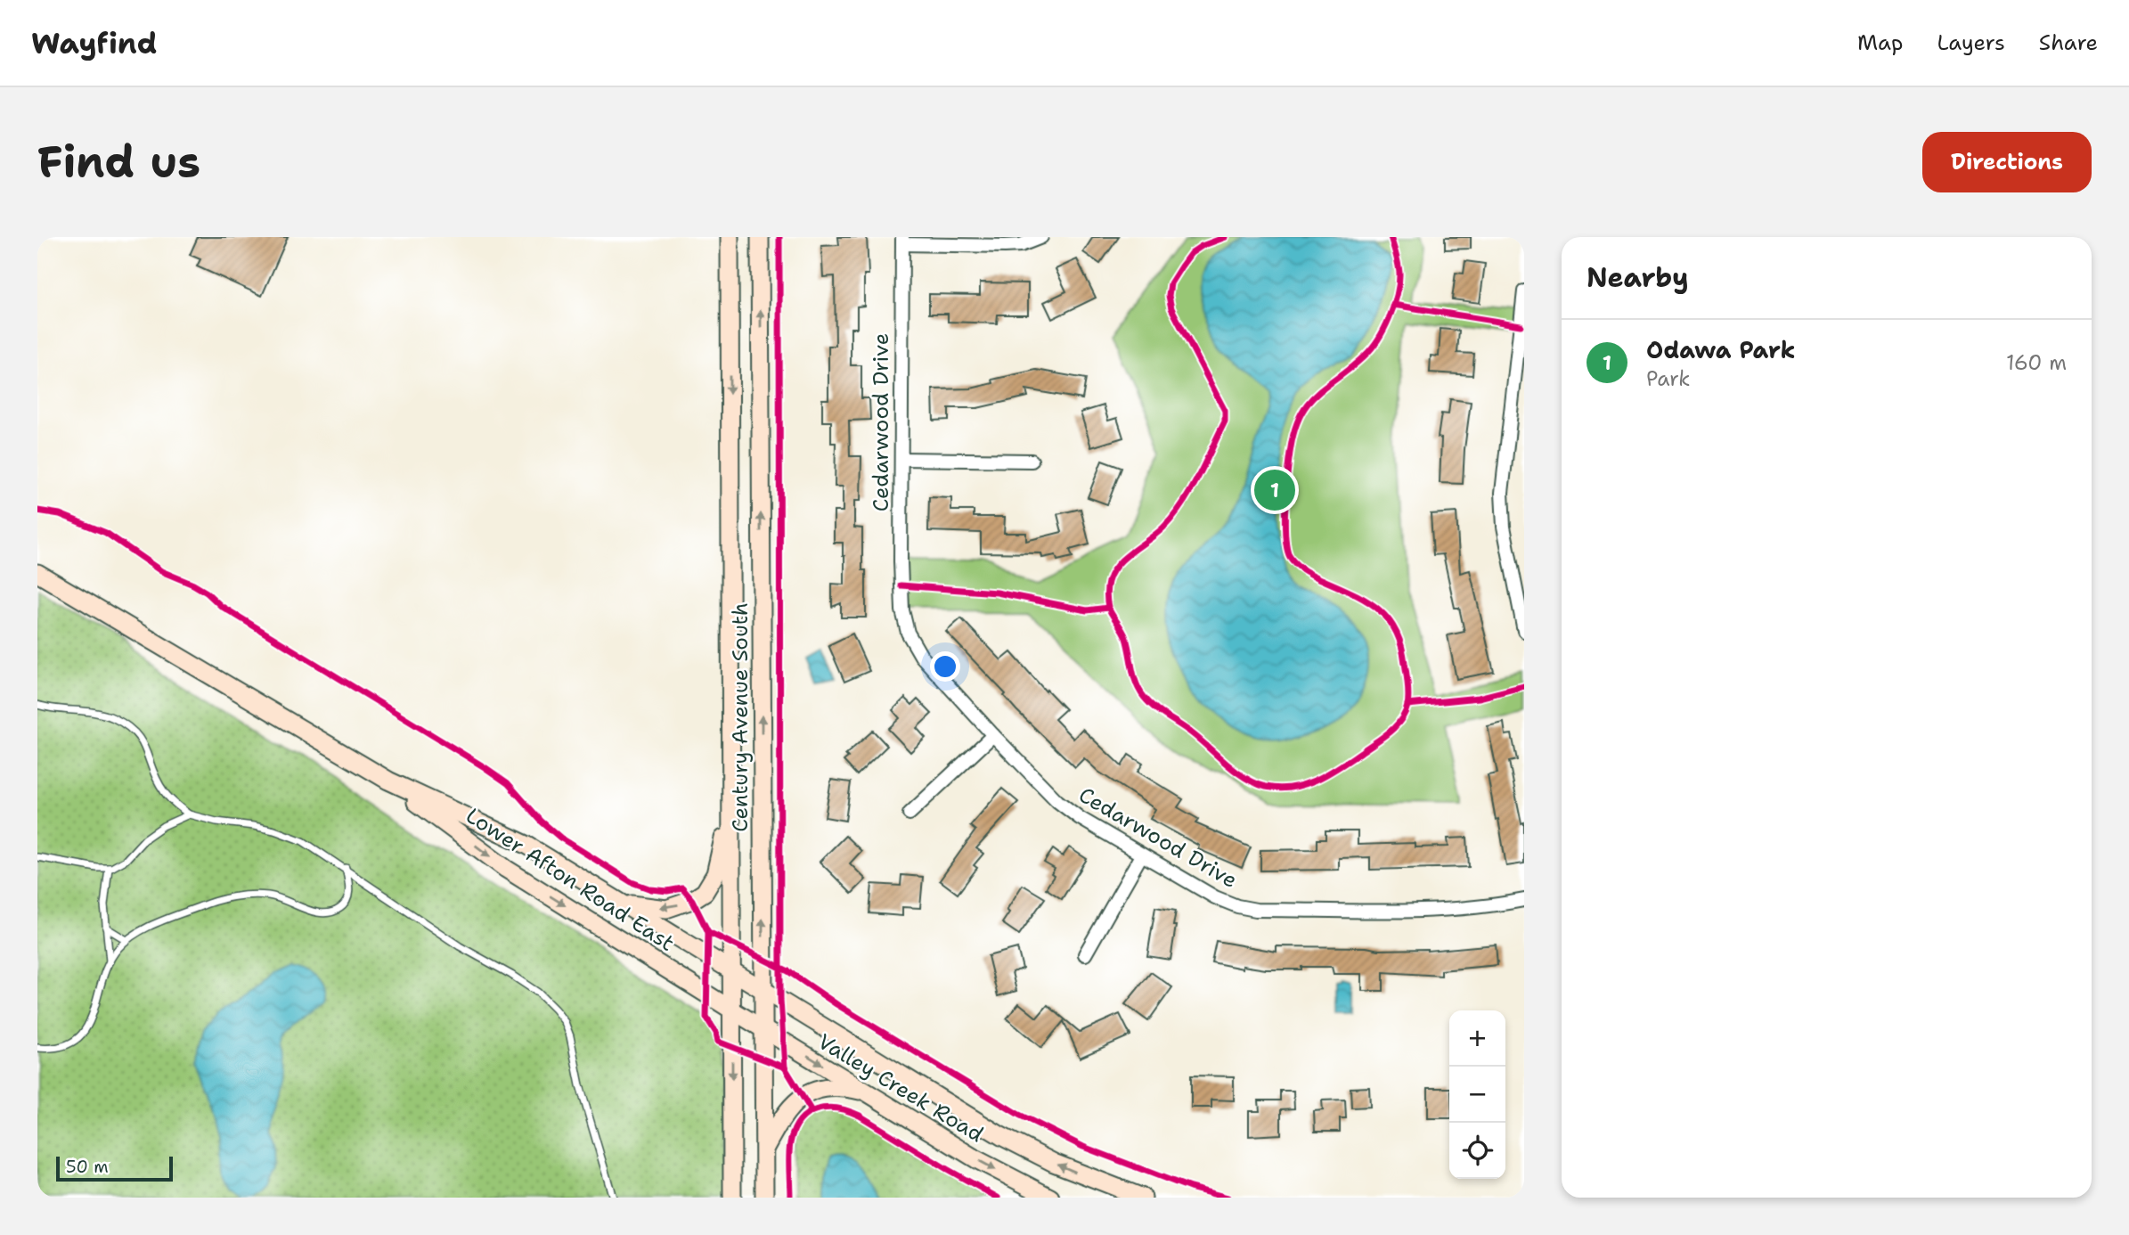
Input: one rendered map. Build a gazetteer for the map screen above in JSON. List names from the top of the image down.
{
  "streets": {
    "main road": ["Century Avenue South", "Lower Afton Road East", "Valley Creek Road"],
    "street": ["Cedarwood Drive"]
  },
  "crossings": [
    ["Century Avenue South", "Lower Afton Road East"],
    ["Century Avenue South", "Valley Creek Road"],
    ["Lower Afton Road East", "Valley Creek Road"]
  ],
  "scale_bar": "50 m",
  "page": {
    "header": "Wayfind",
    "nav": ["Map", "Layers", "Share"],
    "buttons": "Directions",
    "title": "Find us",
    "heading": "Nearby",
    "list": [
      {
        "mark": "1",
        "name": "Odawa Park",
        "note": "Park",
        "value": "160 m"
      }
    ],
    "pins": "1",
    "map_buttons": ["+", "−"],
    "scale": "50 m"
  }
}
